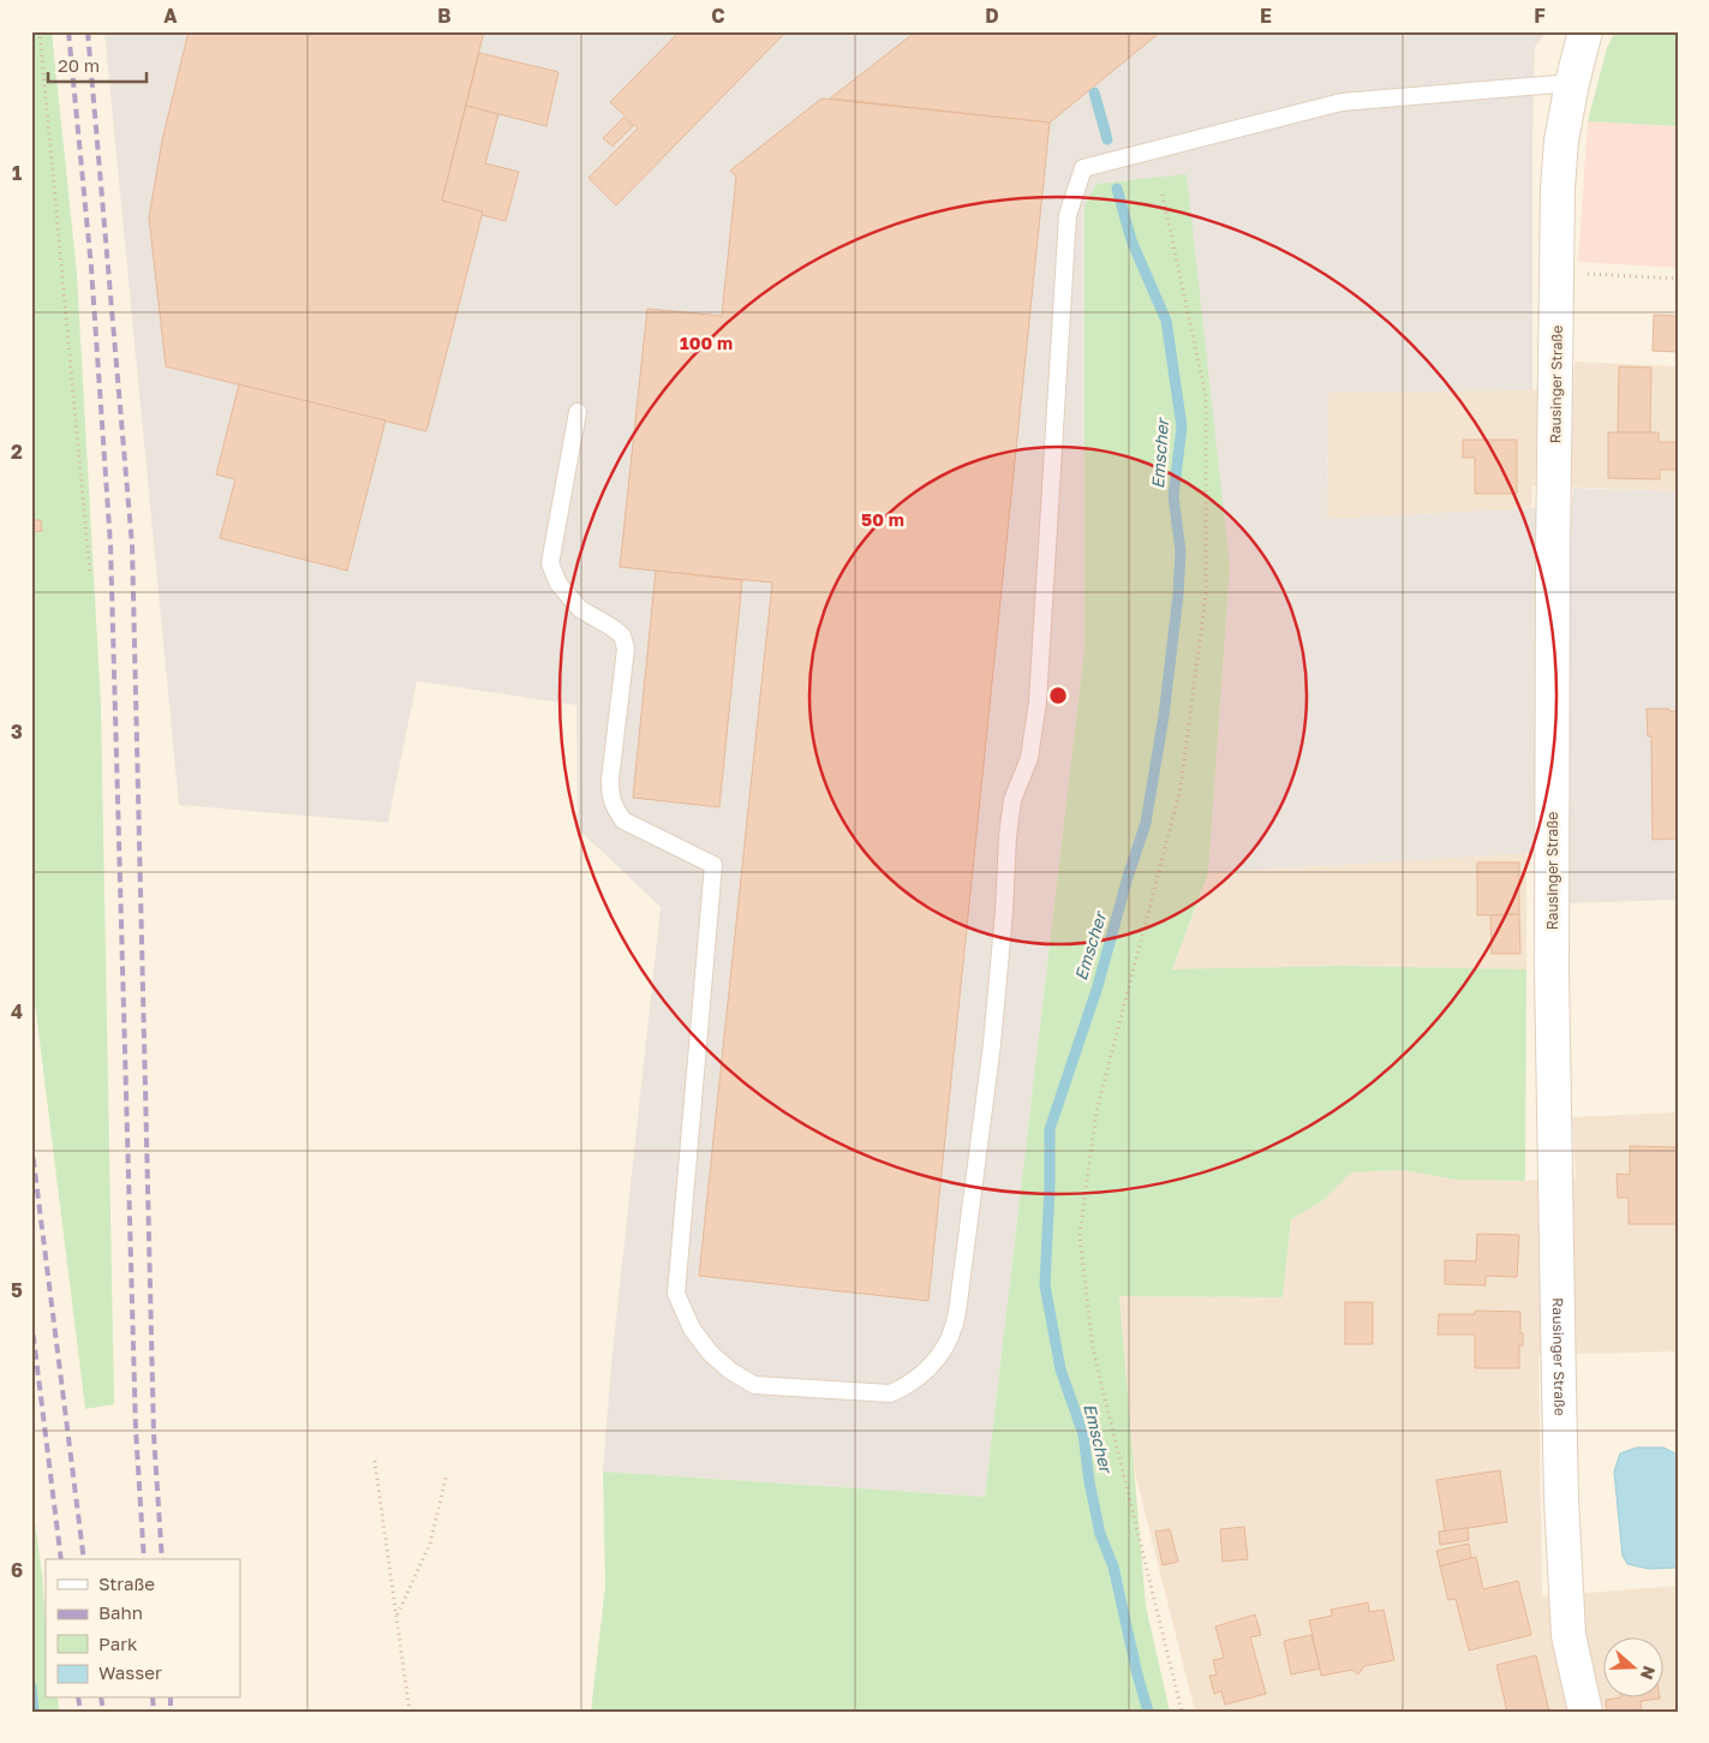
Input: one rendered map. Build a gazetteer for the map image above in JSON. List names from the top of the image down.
{
  "streets": {
    "street": ["Rausinger Straße"]
  },
  "water": ["Emscher"],
  "legend": [
    "Straße",
    "Bahn",
    "Park",
    "Wasser"
  ],
  "scale_bar": "20 m",
  "north": "right",
  "grid": {
    "columns": [
      "A",
      "B",
      "C",
      "D",
      "E",
      "F"
    ],
    "rows": [
      "1",
      "2",
      "3",
      "4",
      "5",
      "6"
    ]
  },
  "rings": ["100 m", "50 m"]
}
